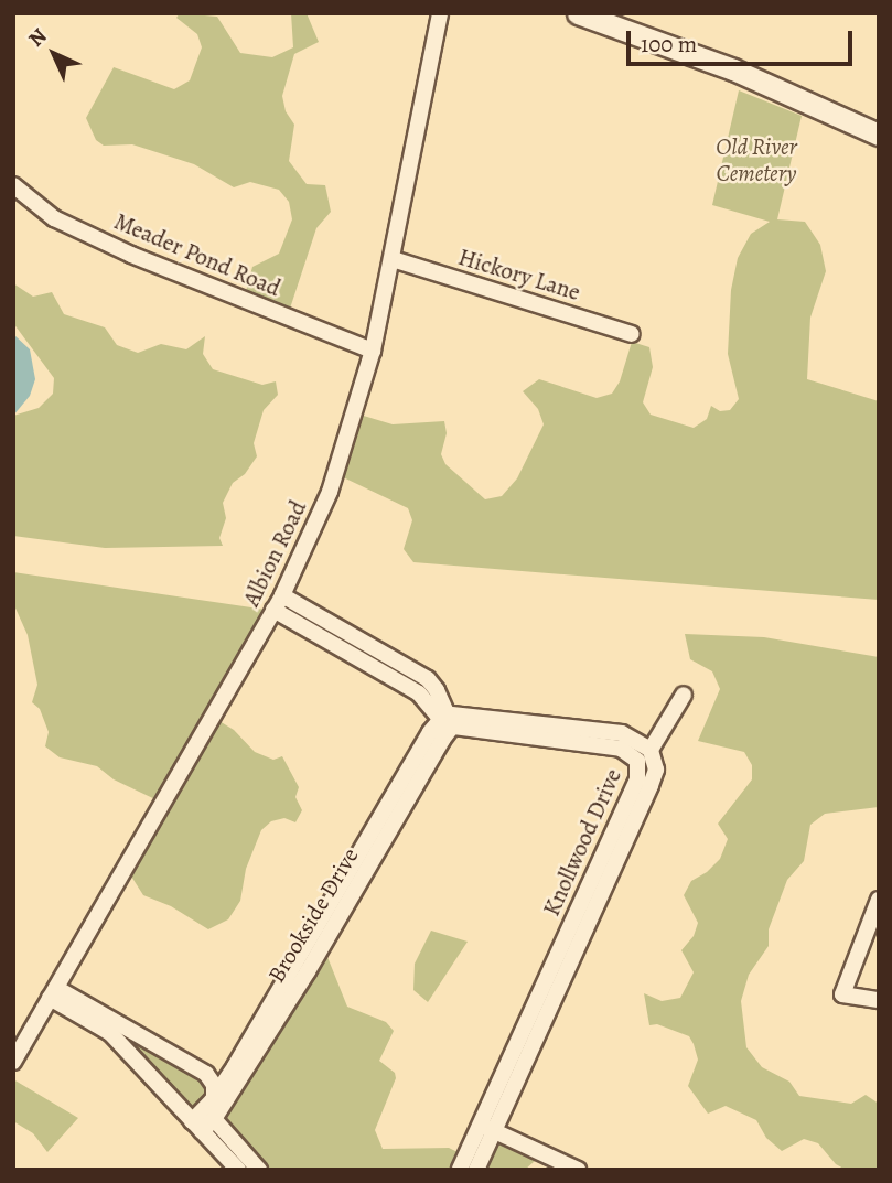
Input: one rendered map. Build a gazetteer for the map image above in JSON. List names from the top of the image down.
{
  "streets": {
    "street": [
      "Meader Pond Road",
      "Hickory Lane",
      "Albion Road",
      "Knollwood Drive",
      "Brookside Drive"
    ]
  },
  "crossings": [
    ["Meader Pond Road", "Albion Road"],
    ["Hickory Lane", "Albion Road"],
    ["Knollwood Drive", "Brookside Drive"]
  ],
  "parks": ["Old River Cemetery"],
  "scale_bar": "100 m",
  "north": "top left"
}
